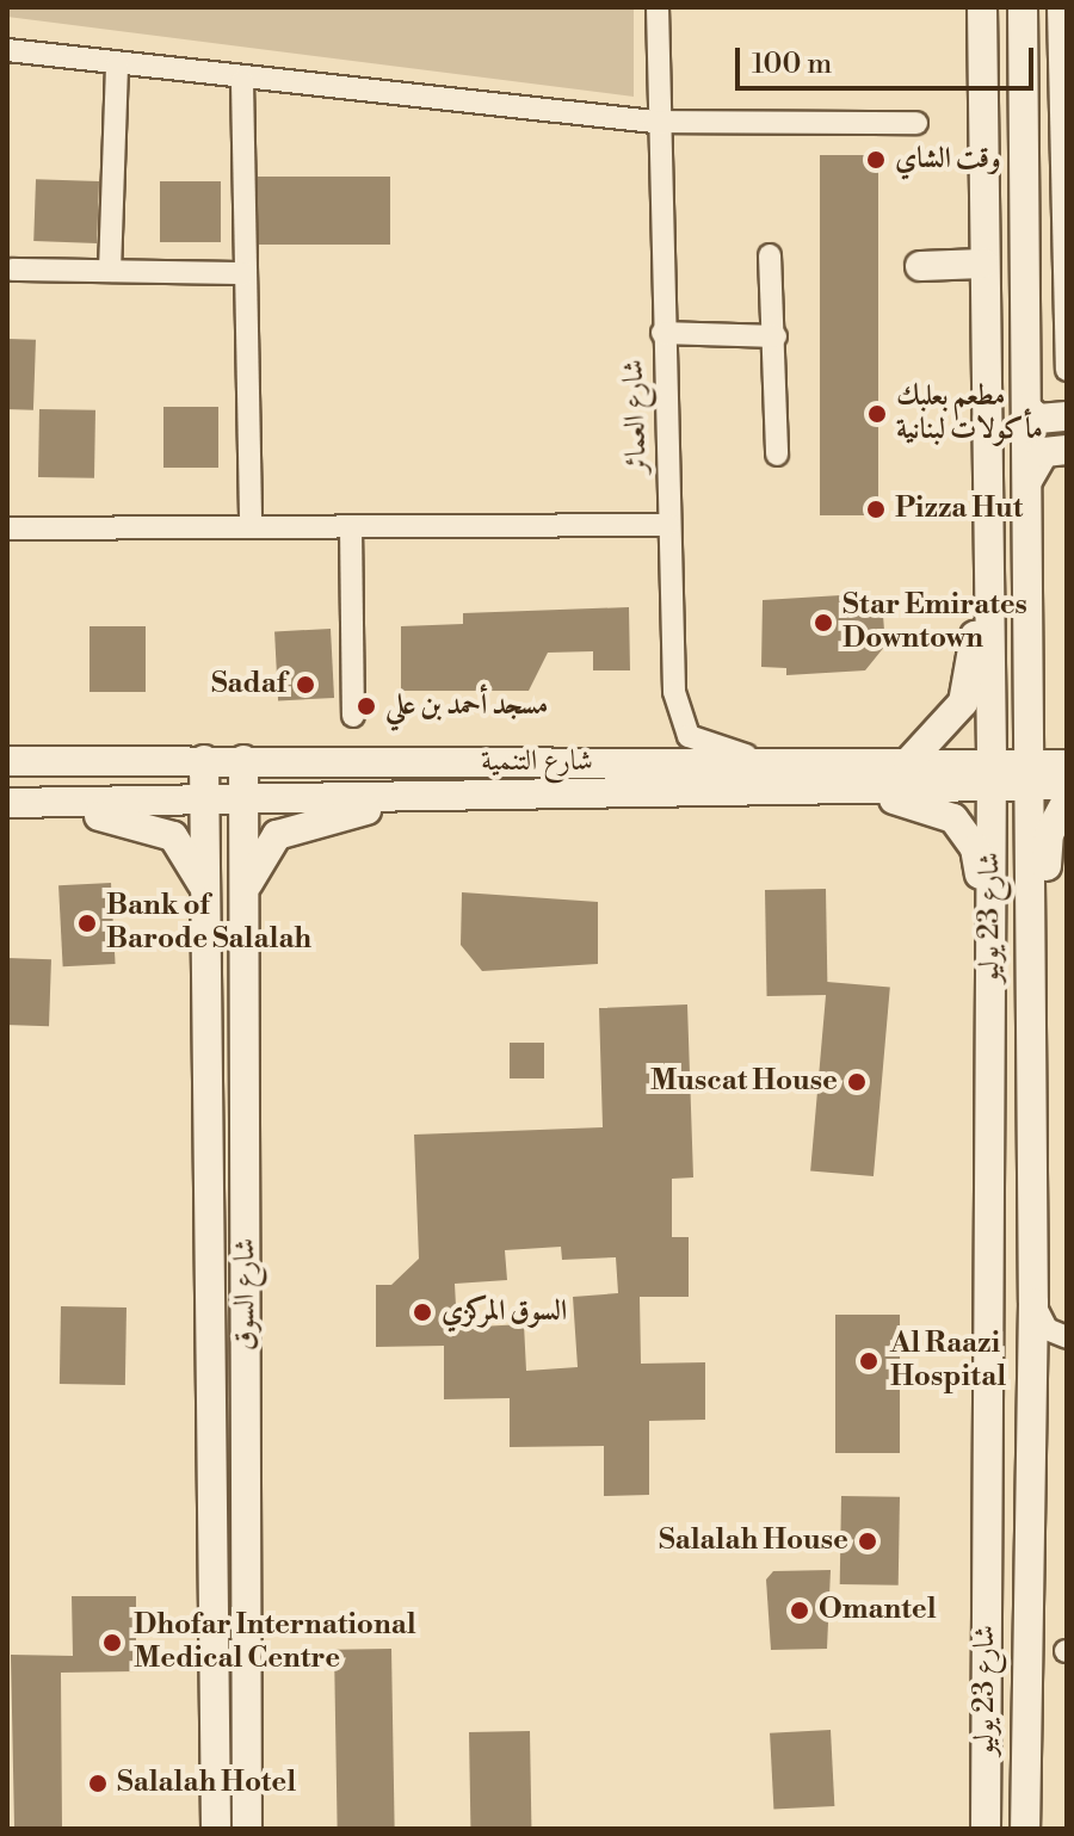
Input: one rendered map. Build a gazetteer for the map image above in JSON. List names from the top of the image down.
{
  "streets": {
    "street": [
      "شارع العمائر",
      "شارع التنمية",
      "شارع 23 يوليو",
      "شارع السوق"
    ]
  },
  "crossings": [
    ["شارع العمائر", "شارع التنمية"],
    ["شارع التنمية", "شارع 23 يوليو"],
    ["شارع التنمية", "شارع السوق"]
  ],
  "places": [
    "وقت الشاي",
    "مطعم بعلبك مأكولات لبنانية",
    "Pizza Hut",
    "Star Emirates Downtown",
    "Sadaf",
    "مسجد أحمد بن علي",
    "Bank of Barode Salalah",
    "Muscat House",
    "السوق المركزي",
    "Al Raazi Hospital",
    "Salalah House",
    "Omantel",
    "Dhofar International Medical Centre",
    "Salalah Hotel"
  ],
  "scale_bar": "100 m"
}
